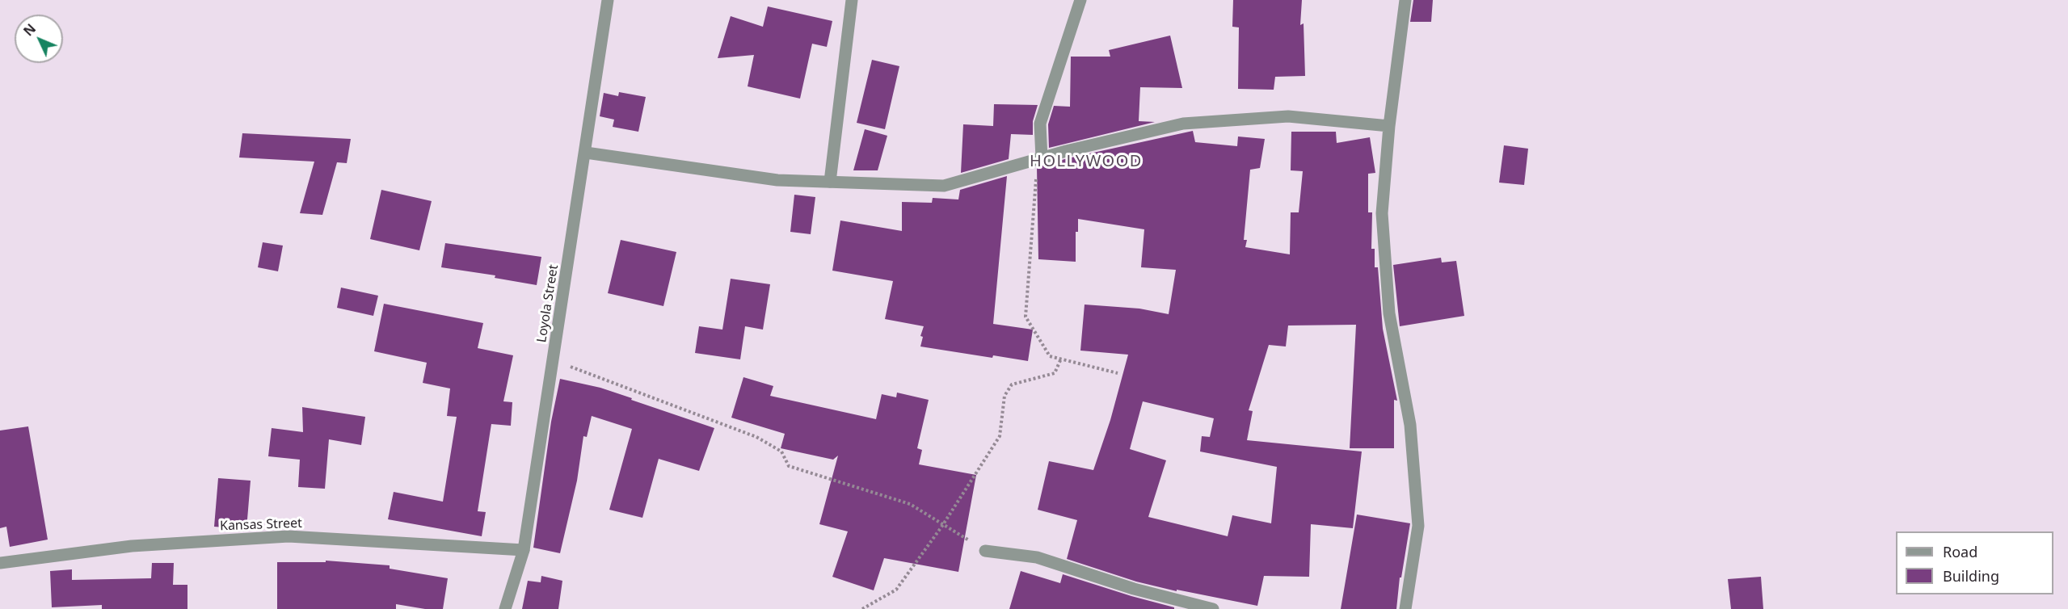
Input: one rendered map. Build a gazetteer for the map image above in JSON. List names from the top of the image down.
{
  "streets": {
    "street": ["Loyola Street", "Kansas Street"]
  },
  "crossings": [
    ["Loyola Street", "Kansas Street"]
  ],
  "districts": ["HOLLYWOOD"],
  "legend": ["Road", "Building"],
  "north": "top left"
}
